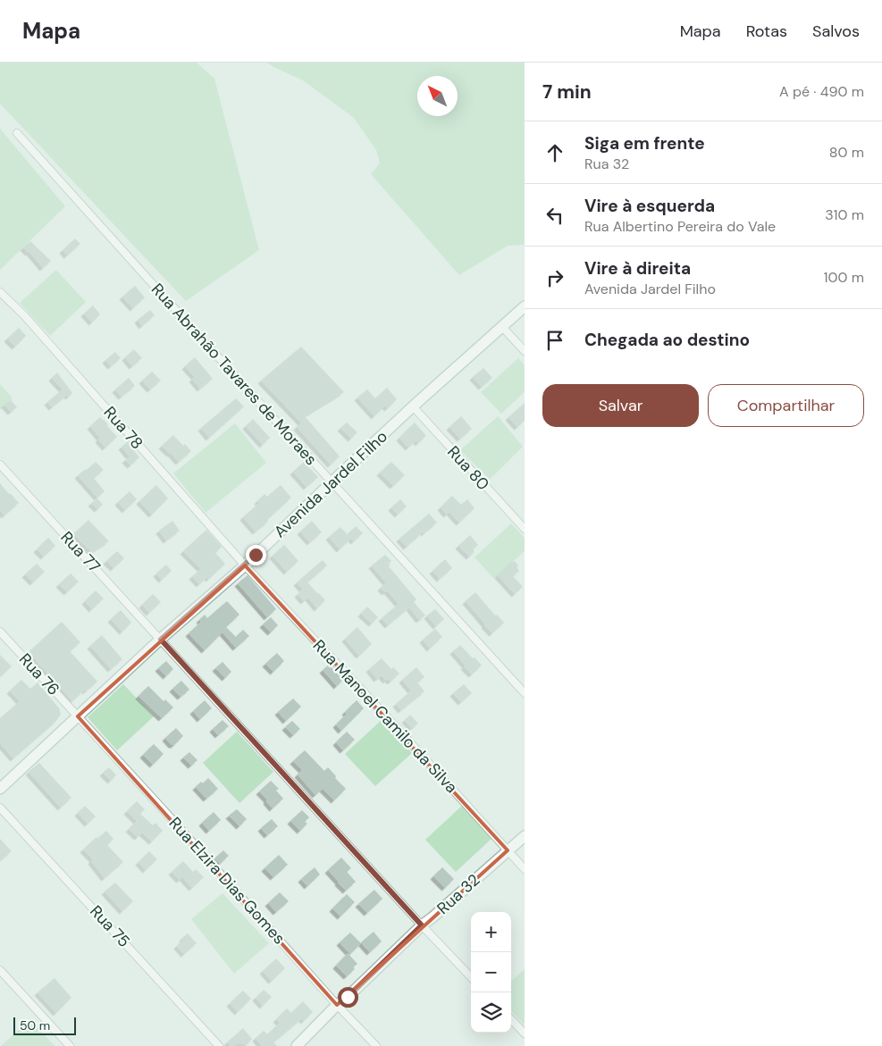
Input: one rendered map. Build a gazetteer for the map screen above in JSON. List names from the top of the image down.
{
  "streets": {
    "main road": ["Avenida Jardel Filho", "Rua 32"],
    "street": [
      "Rua Abrahão Tavares de Moraes",
      "Rua 78",
      "Rua 80",
      "Rua 77",
      "Rua 76",
      "Rua Manoel Camilo da Silva",
      "Rua Elzira Dias Gomes",
      "Rua 75"
    ]
  },
  "crossings": [
    ["Rua Abrahão Tavares de Moraes", "Avenida Jardel Filho"],
    ["Rua 78", "Avenida Jardel Filho"],
    ["Rua 78", "Rua Manoel Camilo da Silva"],
    ["Rua 80", "Avenida Jardel Filho"],
    ["Avenida Jardel Filho", "Rua 77"],
    ["Avenida Jardel Filho", "Rua 76"],
    ["Avenida Jardel Filho", "Rua Manoel Camilo da Silva"],
    ["Avenida Jardel Filho", "Rua Elzira Dias Gomes"],
    ["Rua 77", "Rua 32"],
    ["Rua 76", "Rua Elzira Dias Gomes"],
    ["Rua Manoel Camilo da Silva", "Rua 32"],
    ["Rua Elzira Dias Gomes", "Rua 32"]
  ],
  "scale_bar": "50 m",
  "north": "top left",
  "page": {
    "header": "Mapa",
    "nav": ["Mapa", "Rotas", "Salvos"],
    "heading": ["7 min", "A pé · 490 m"],
    "list": [
      ["Siga em frente", "Rua 32", "80 m"],
      ["Vire à esquerda", "Rua Albertino Pereira do Vale", "310 m"],
      ["Vire à direita", "Avenida Jardel Filho", "100 m"],
      "Chegada ao destino"
    ],
    "buttons": ["Salvar", "Compartilhar"],
    "map_buttons": ["+", "−"],
    "scale": "50 m"
  }
}
